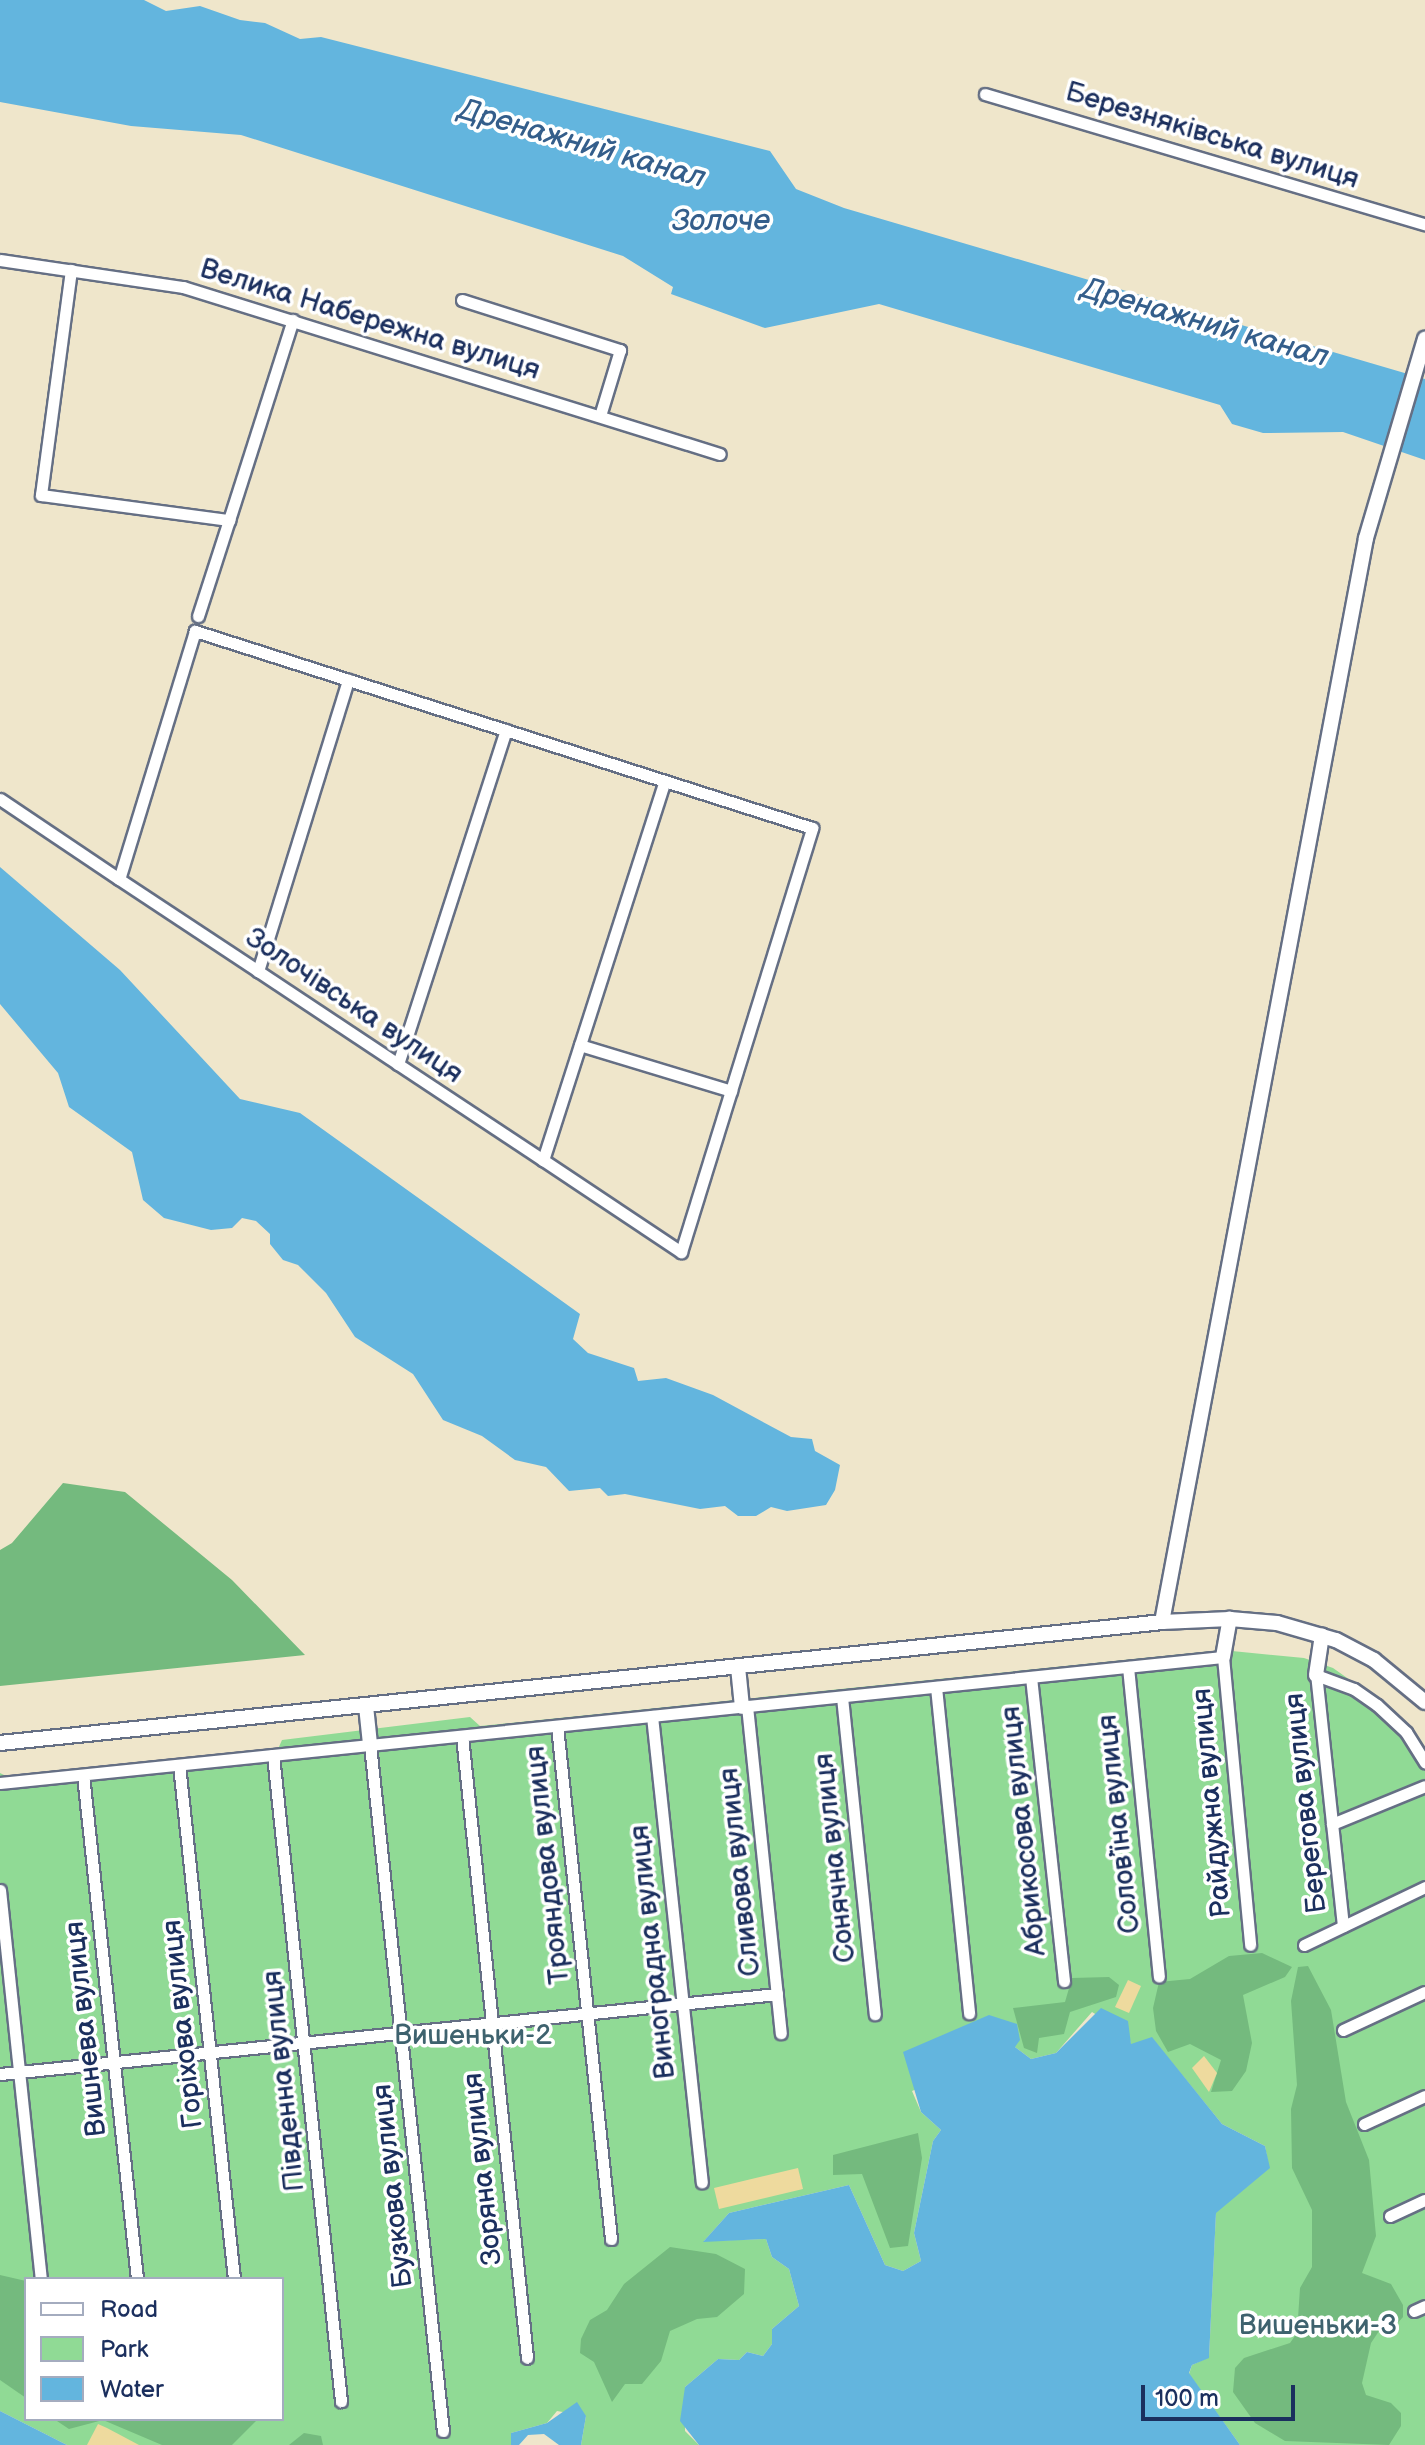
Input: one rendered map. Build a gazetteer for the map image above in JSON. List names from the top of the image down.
{
  "streets": {
    "street": [
      "Березняківська вулиця",
      "Велика Набережна вулиця",
      "Золочівська вулиця",
      "Райдужна вулиця",
      "Берегова вулиця",
      "Соловʼїна вулиця",
      "Абрикосова вулиця",
      "Сонячна вулиця",
      "Трояндова вулиця",
      "Сливова вулиця",
      "Виноградна вулиця",
      "Горіхова вулиця",
      "Вишнева вулиця",
      "Південна вулиця",
      "Зоряна вулиця",
      "Бузкова вулиця"
    ]
  },
  "water": ["Дренажний канал", "Золоче"],
  "parks": ["Вишеньки-2", "Вишеньки-3"],
  "legend": ["Road", "Park", "Water"],
  "scale_bar": "100 m"
}
